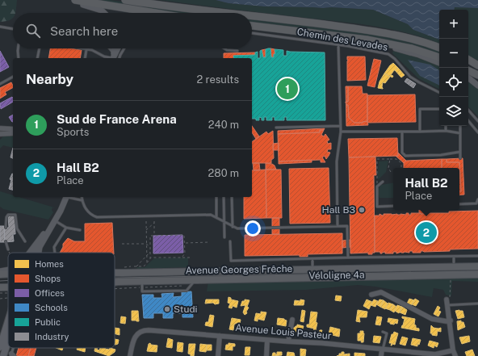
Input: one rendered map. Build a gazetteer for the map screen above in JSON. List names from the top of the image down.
{
  "streets": {
    "main road": ["Avenue Georges Frêche"],
    "street": ["Avenue Louis Pasteur"],
    "lane": ["Chemin des Levades"]
  },
  "places": ["Hall B3", "Studi"],
  "legend": [
    "Homes",
    "Shops",
    "Offices",
    "Schools",
    "Public",
    "Industry"
  ],
  "page": {
    "map_buttons": ["+", "−"],
    "search": "Search here",
    "heading": ["Nearby", "2 results"],
    "pins": ["1", "2"],
    "list": [
      {
        "mark": "1",
        "name": "Sud de France Arena",
        "note": "Sports",
        "value": "240 m"
      },
      {
        "mark": "2",
        "name": "Hall B2",
        "note": "Place",
        "value": "280 m"
      }
    ],
    "popup": ["Hall B2", "Place"]
  }
}
